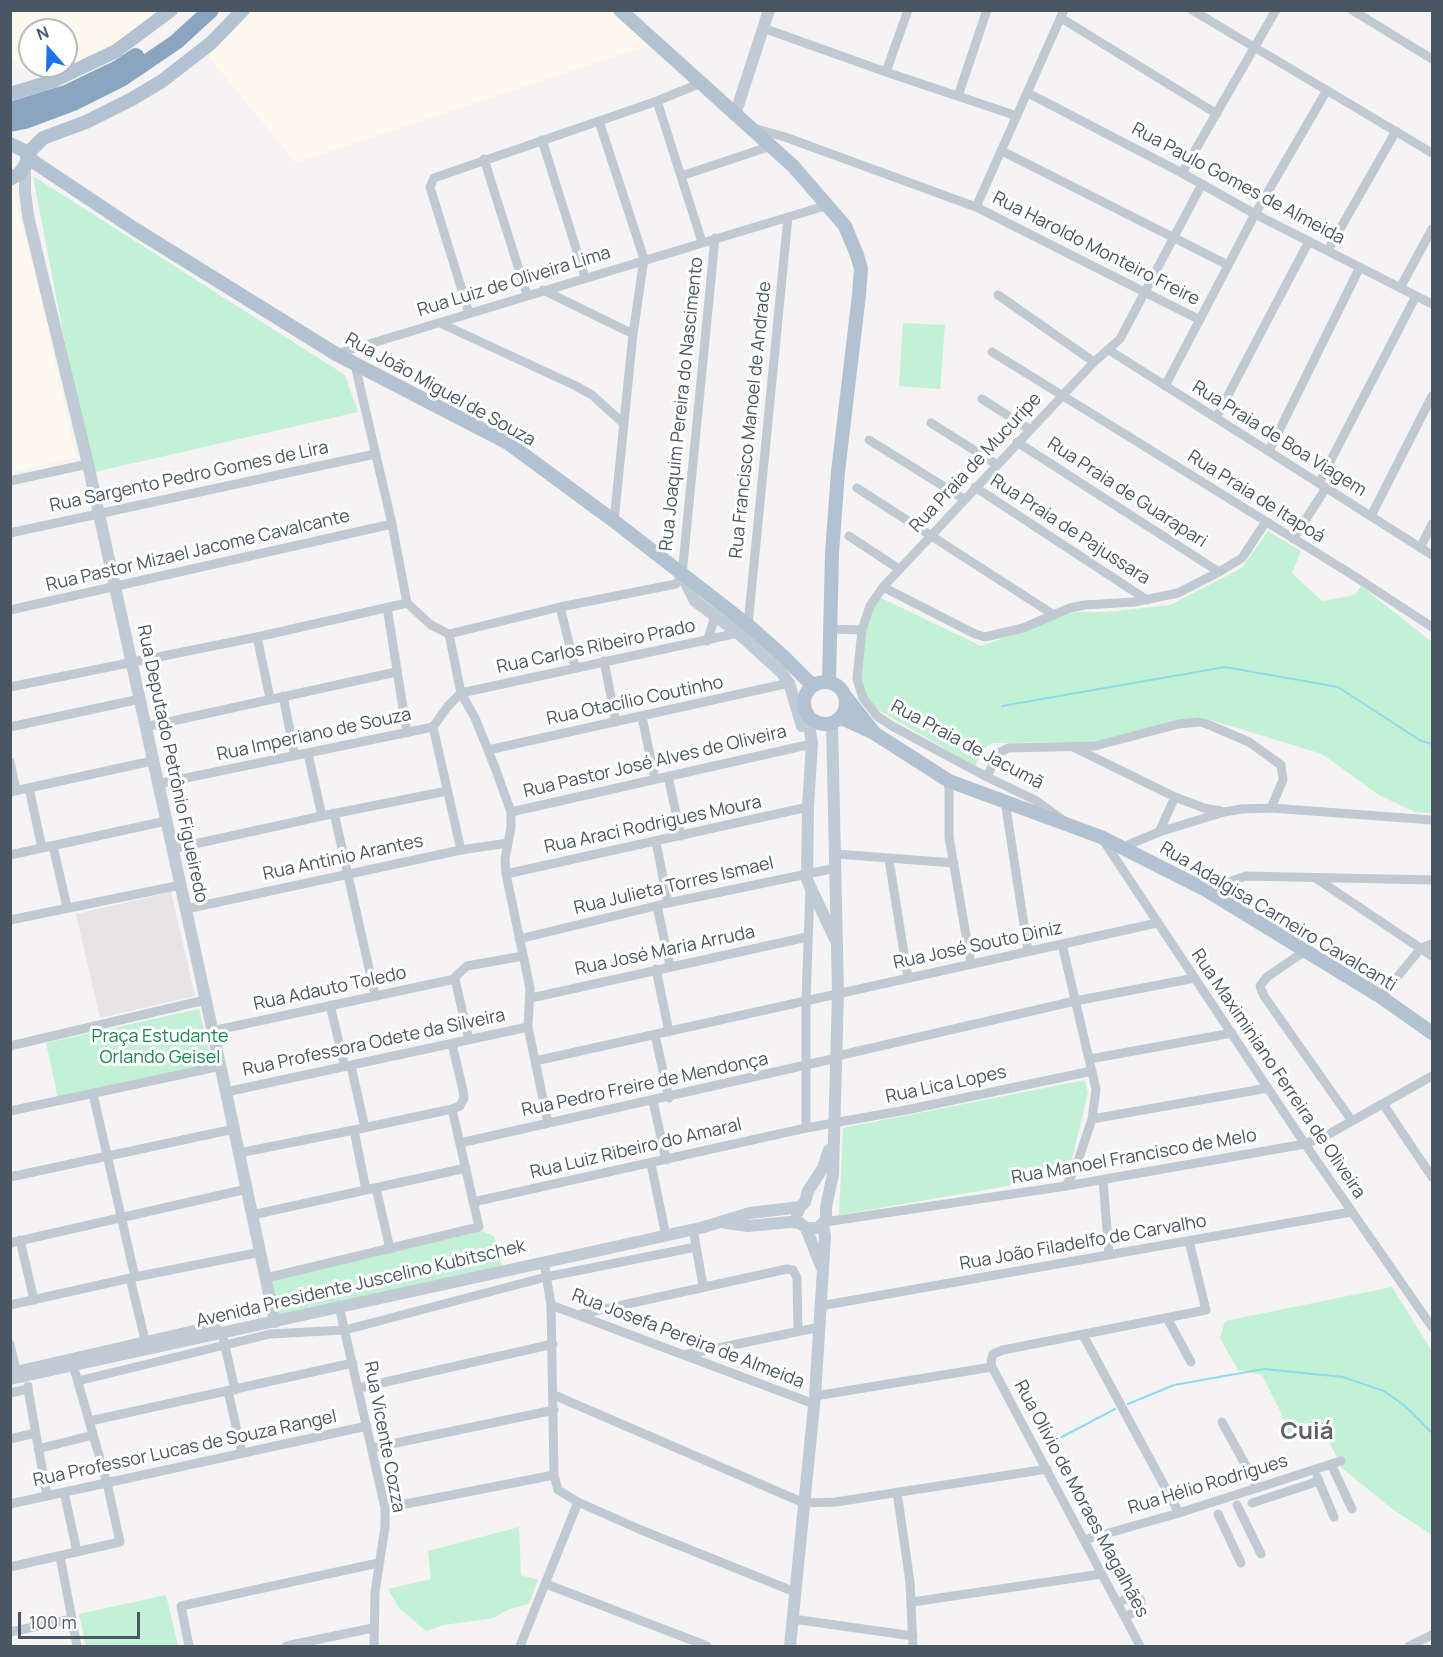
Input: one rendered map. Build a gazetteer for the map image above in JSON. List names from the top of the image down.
{
  "streets": {
    "main road": [
      "Rua João Miguel de Souza",
      "Rua Deputado Petrônio Figueiredo",
      "Rua Adalgisa Carneiro Cavalcanti",
      "Avenida Presidente Juscelino Kubitschek"
    ],
    "street": [
      "Rua Paulo Gomes de Almeida",
      "Rua Haroldo Monteiro Freire",
      "Rua Luiz de Oliveira Lima",
      "Rua Joaquim Pereira do Nascimento",
      "Rua Francisco Manoel de Andrade",
      "Rua Praia de Boa Viagem",
      "Rua Praia de Mucuripe",
      "Rua Sargento Pedro Gomes de Lira",
      "Rua Praia de Guarapari",
      "Rua Praia de Itapoá",
      "Rua Praia de Pajussara",
      "Rua Pastor Mizael Jacome Cavalcante",
      "Rua Carlos Ribeiro Prado",
      "Rua Otacílio Coutinho",
      "Rua Imperiano de Souza",
      "Rua Praia de Jacumã",
      "Rua Pastor José Alves de Oliveira",
      "Rua Araci Rodrigues Moura",
      "Rua Antinio Arantes",
      "Rua Julieta Torres Ismael",
      "Rua José Souto Diniz",
      "Rua José Maria Arruda",
      "Rua Adauto Toledo",
      "Rua Professora Odete da Silveira",
      "Rua Maximiniano Ferreira de Oliveira",
      "Rua Pedro Freire de Mendonça",
      "Rua Lica Lopes",
      "Rua Luiz Ribeiro do Amaral",
      "Rua Manoel Francisco de Melo",
      "Rua João Filadelfo de Carvalho",
      "Rua Josefa Pereira de Almeida",
      "Rua Vicente Cozza",
      "Rua Professor Lucas de Souza Rangel",
      "Rua Hélio Rodrigues",
      "Rua Olívio de Moraes Magalhães"
    ]
  },
  "crossings": [
    ["Rua Paulo Gomes de Almeida", "Rua Praia de Mucuripe"],
    ["Rua Haroldo Monteiro Freire", "Rua Praia de Mucuripe"],
    ["Rua Luiz de Oliveira Lima", "Rua João Miguel de Souza"],
    ["Rua Luiz de Oliveira Lima", "Rua Joaquim Pereira do Nascimento"],
    ["Rua Luiz de Oliveira Lima", "Rua Francisco Manoel de Andrade"],
    ["Rua João Miguel de Souza", "Rua Joaquim Pereira do Nascimento"],
    ["Rua João Miguel de Souza", "Rua Francisco Manoel de Andrade"],
    ["Rua João Miguel de Souza", "Rua Carlos Ribeiro Prado"],
    ["Rua João Miguel de Souza", "Rua Deputado Petrônio Figueiredo"],
    ["Rua João Miguel de Souza", "Rua Adalgisa Carneiro Cavalcanti"],
    ["Rua Francisco Manoel de Andrade", "Rua Carlos Ribeiro Prado"],
    ["Rua Praia de Boa Viagem", "Rua Praia de Mucuripe"],
    ["Rua Praia de Mucuripe", "Rua Praia de Guarapari"],
    ["Rua Praia de Mucuripe", "Rua Praia de Itapoá"],
    ["Rua Praia de Mucuripe", "Rua Praia de Pajussara"],
    ["Rua Praia de Mucuripe", "Rua Praia de Jacumã"],
    ["Rua Sargento Pedro Gomes de Lira", "Rua Deputado Petrônio Figueiredo"],
    ["Rua Pastor Mizael Jacome Cavalcante", "Rua Deputado Petrônio Figueiredo"],
    ["Rua Carlos Ribeiro Prado", "Rua Imperiano de Souza"],
    ["Rua Imperiano de Souza", "Rua Deputado Petrônio Figueiredo"],
    ["Rua Praia de Jacumã", "Rua Adalgisa Carneiro Cavalcanti"],
    ["Rua Deputado Petrônio Figueiredo", "Rua Antinio Arantes"],
    ["Rua Deputado Petrônio Figueiredo", "Rua Adauto Toledo"],
    ["Rua Deputado Petrônio Figueiredo", "Rua Professora Odete da Silveira"],
    ["Rua Deputado Petrônio Figueiredo", "Avenida Presidente Juscelino Kubitschek"],
    ["Rua Adalgisa Carneiro Cavalcanti", "Rua Maximiniano Ferreira de Oliveira"],
    ["Rua José Souto Diniz", "Rua Maximiniano Ferreira de Oliveira"],
    ["Rua Maximiniano Ferreira de Oliveira", "Rua Pedro Freire de Mendonça"],
    ["Rua Maximiniano Ferreira de Oliveira", "Rua Manoel Francisco de Melo"],
    ["Rua Maximiniano Ferreira de Oliveira", "Rua João Filadelfo de Carvalho"],
    ["Rua Lica Lopes", "Rua Luiz Ribeiro do Amaral"],
    ["Rua Manoel Francisco de Melo", "Avenida Presidente Juscelino Kubitschek"],
    ["Avenida Presidente Juscelino Kubitschek", "Rua Vicente Cozza"],
    ["Rua Vicente Cozza", "Rua Professor Lucas de Souza Rangel"],
    ["Rua Hélio Rodrigues", "Rua Olívio de Moraes Magalhães"]
  ],
  "districts": ["Cuiá"],
  "parks": ["Praça Estudante Orlando Geisel"],
  "scale_bar": "100 m",
  "north": "top"
}
